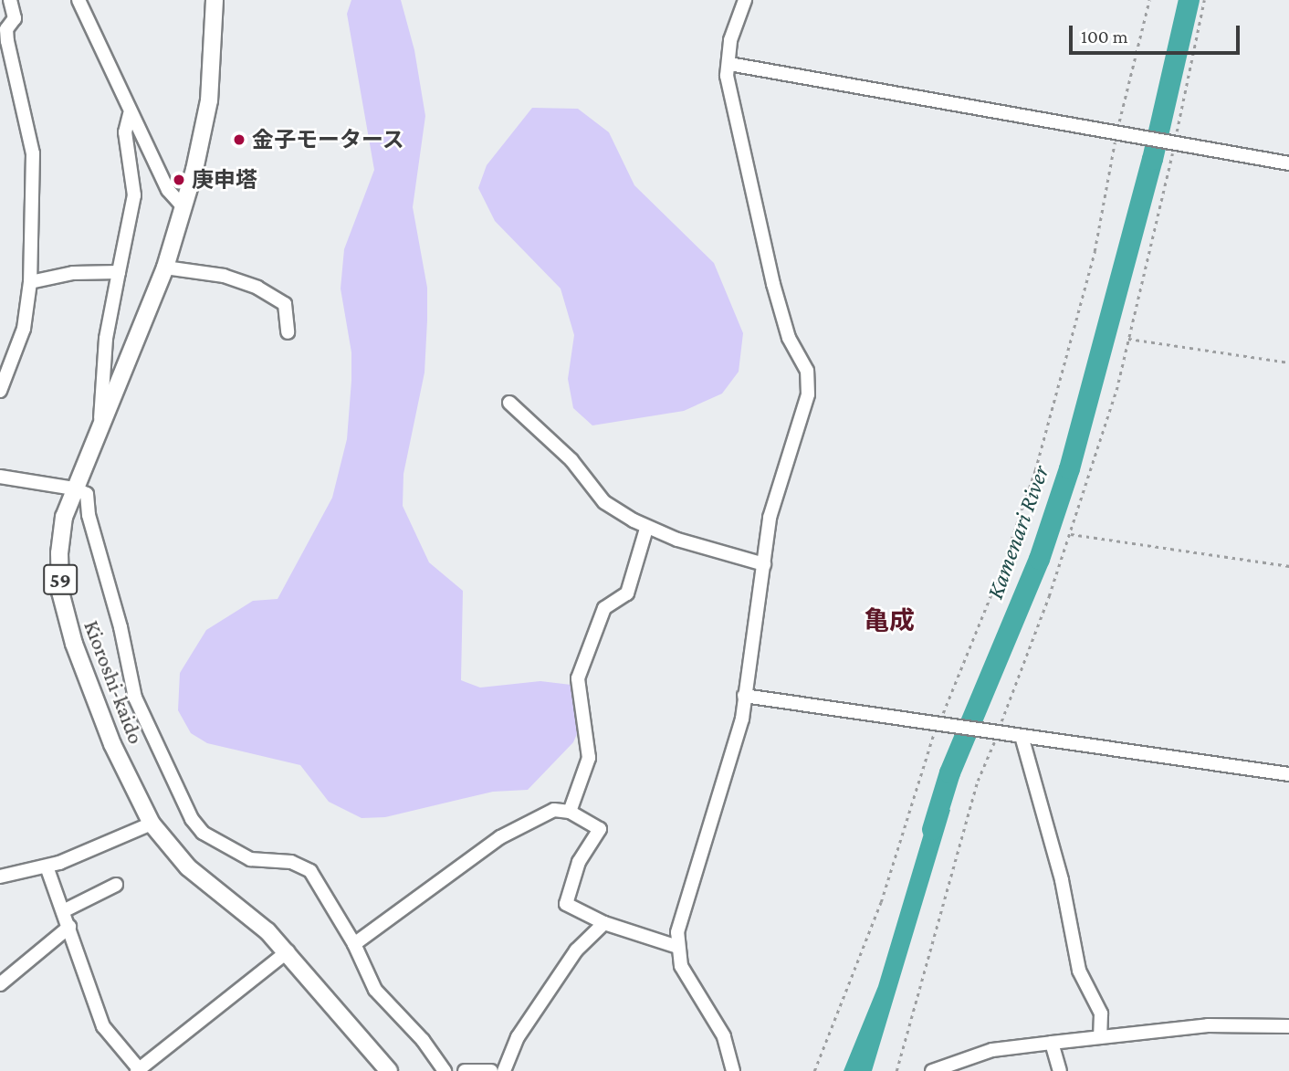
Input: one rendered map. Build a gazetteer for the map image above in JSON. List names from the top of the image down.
{
  "streets": {
    "main road": ["59", "Kioroshi-kaido"]
  },
  "districts": ["亀成"],
  "water": ["Kamenari River"],
  "places": ["金子モータース", "庚申塔"],
  "scale_bar": "100 m"
}
